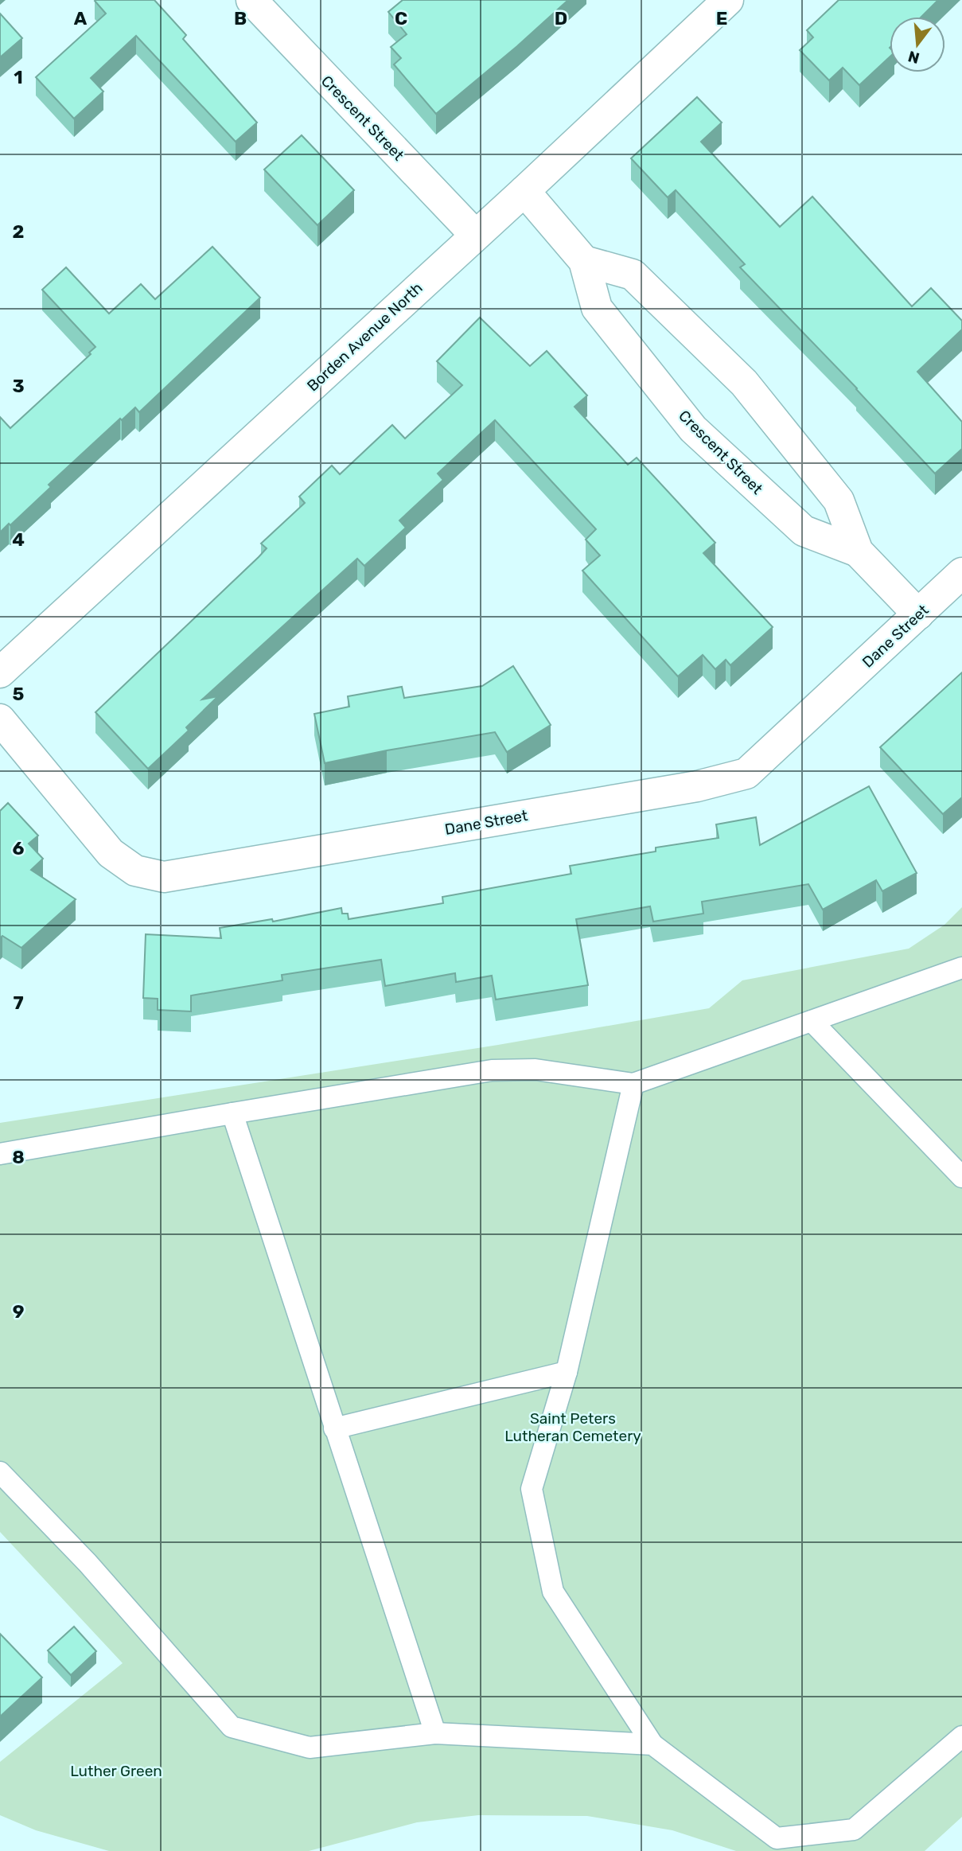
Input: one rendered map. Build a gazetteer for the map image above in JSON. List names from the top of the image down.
{
  "streets": {
    "street": ["Crescent Street", "Borden Avenue North", "Dane Street"]
  },
  "crossings": [
    ["Crescent Street", "Borden Avenue North"],
    ["Crescent Street", "Dane Street"]
  ],
  "parks": ["Saint Peters Lutheran Cemetery", "Luther Green"],
  "north": "bottom",
  "grid": {
    "columns": [
      "A",
      "B",
      "C",
      "D",
      "E"
    ],
    "rows": [
      "1",
      "2",
      "3",
      "4",
      "5",
      "6",
      "7",
      "8",
      "9"
    ]
  }
}
